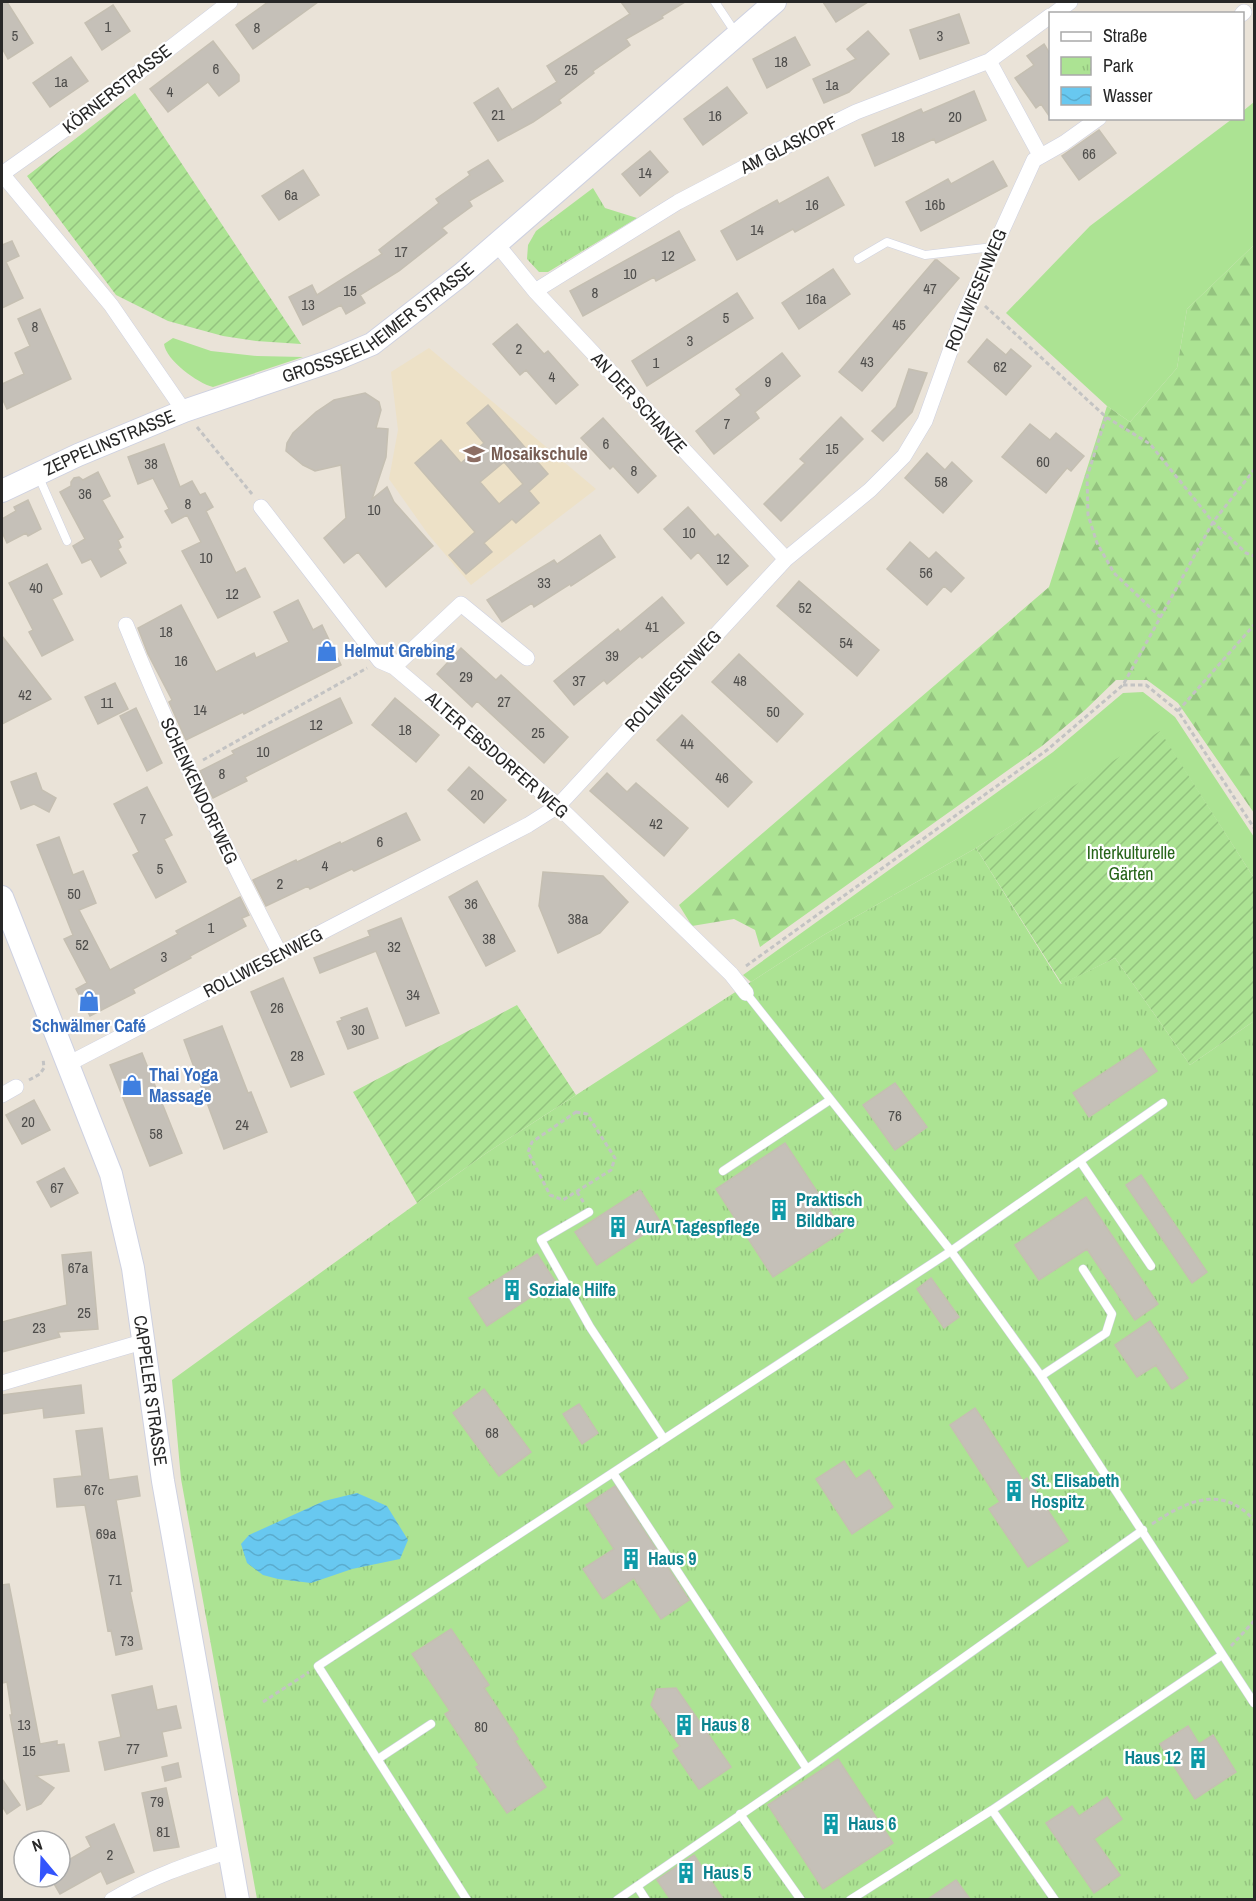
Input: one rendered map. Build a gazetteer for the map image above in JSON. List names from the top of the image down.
{
  "streets": {
    "main road": ["GROSSSEELHEIMER STRASSE", "ZEPPELINSTRASSE", "CAPPELER STRASSE"],
    "street": [
      "KÖRNERSTRASSE",
      "AM GLASKOPF",
      "ROLLWIESENWEG",
      "AN DER SCHANZE",
      "ALTER EBSDORFER WEG",
      "SCHENKENDORFWEG"
    ]
  },
  "crossings": [
    ["AM GLASKOPF", "AN DER SCHANZE"],
    ["ROLLWIESENWEG", "AN DER SCHANZE"],
    ["ROLLWIESENWEG", "ALTER EBSDORFER WEG"],
    ["ROLLWIESENWEG", "SCHENKENDORFWEG"],
    ["ROLLWIESENWEG", "CAPPELER STRASSE"],
    ["GROSSSEELHEIMER STRASSE", "AN DER SCHANZE"],
    ["GROSSSEELHEIMER STRASSE", "ZEPPELINSTRASSE"]
  ],
  "parks": ["Interkulturelle Gärten"],
  "places": {
    "school or university": ["Mosaikschule"],
    "shop": ["Helmut Grebing", "Schwälmer Café", "Thai Yoga Massage"],
    "building": [
      "Praktisch Bildbare",
      "AurA Tagespflege",
      "Soziale Hilfe",
      "St. Elisabeth Hospitz",
      "Haus 9",
      "Haus 8",
      "Haus 12",
      "Haus 6",
      "Haus 5"
    ]
  },
  "house_numbers": [
    "1",
    "8",
    "5",
    "3",
    "18",
    "6",
    "25",
    "1a",
    "1a",
    "4",
    "21",
    "16",
    "20",
    "18",
    "66",
    "14",
    "6a",
    "16",
    "16b",
    "14",
    "17",
    "12",
    "10",
    "47",
    "15",
    "8",
    "16a",
    "13",
    "5",
    "45",
    "8",
    "3",
    "2",
    "43",
    "1",
    "62",
    "4",
    "9",
    "7",
    "6",
    "15",
    "60",
    "38",
    "8",
    "58",
    "36",
    "8",
    "10",
    "10",
    "10",
    "12",
    "56",
    "33",
    "40",
    "12",
    "52",
    "41",
    "18",
    "54",
    "39",
    "16",
    "29",
    "37",
    "48",
    "42",
    "27",
    "11",
    "14",
    "50",
    "12",
    "18",
    "25",
    "44",
    "10",
    "8",
    "46",
    "20",
    "7",
    "42",
    "6",
    "4",
    "5",
    "2",
    "50",
    "36",
    "38a",
    "1",
    "38",
    "52",
    "32",
    "3",
    "34",
    "26",
    "30",
    "28",
    "76",
    "20",
    "24",
    "58",
    "67",
    "67a",
    "25",
    "23",
    "68",
    "67c",
    "69a",
    "71",
    "73",
    "13",
    "80",
    "77",
    "15",
    "79",
    "81",
    "2"
  ],
  "legend": ["Straße", "Park", "Wasser"],
  "north": "top"
}
